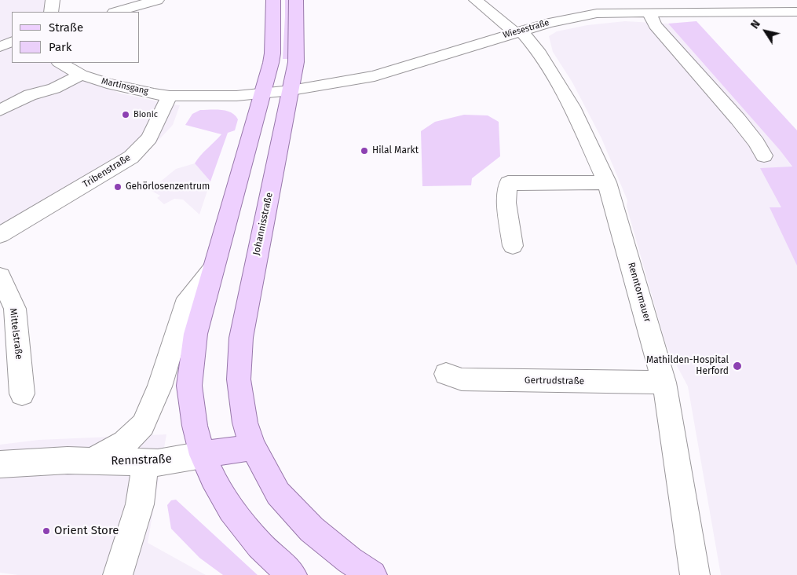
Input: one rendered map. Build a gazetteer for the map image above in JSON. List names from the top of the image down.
{
  "streets": {
    "main road": ["Johannisstraße"],
    "street": [
      "Wiesestraße",
      "Martinsgang",
      "Tribenstraße",
      "Renntormauer",
      "Mittelstraße",
      "Gertrudstraße",
      "Rennstraße"
    ]
  },
  "crossings": [
    ["Wiesestraße", "Johannisstraße"],
    ["Wiesestraße", "Renntormauer"],
    ["Martinsgang", "Tribenstraße"],
    ["Renntormauer", "Gertrudstraße"]
  ],
  "places": [
    "Bionic",
    "Hilal Markt",
    "Gehörlosenzentrum",
    "Mathilden-Hospital Herford",
    "Orient Store"
  ],
  "legend": ["Straße", "Park"],
  "north": "top left"
}
